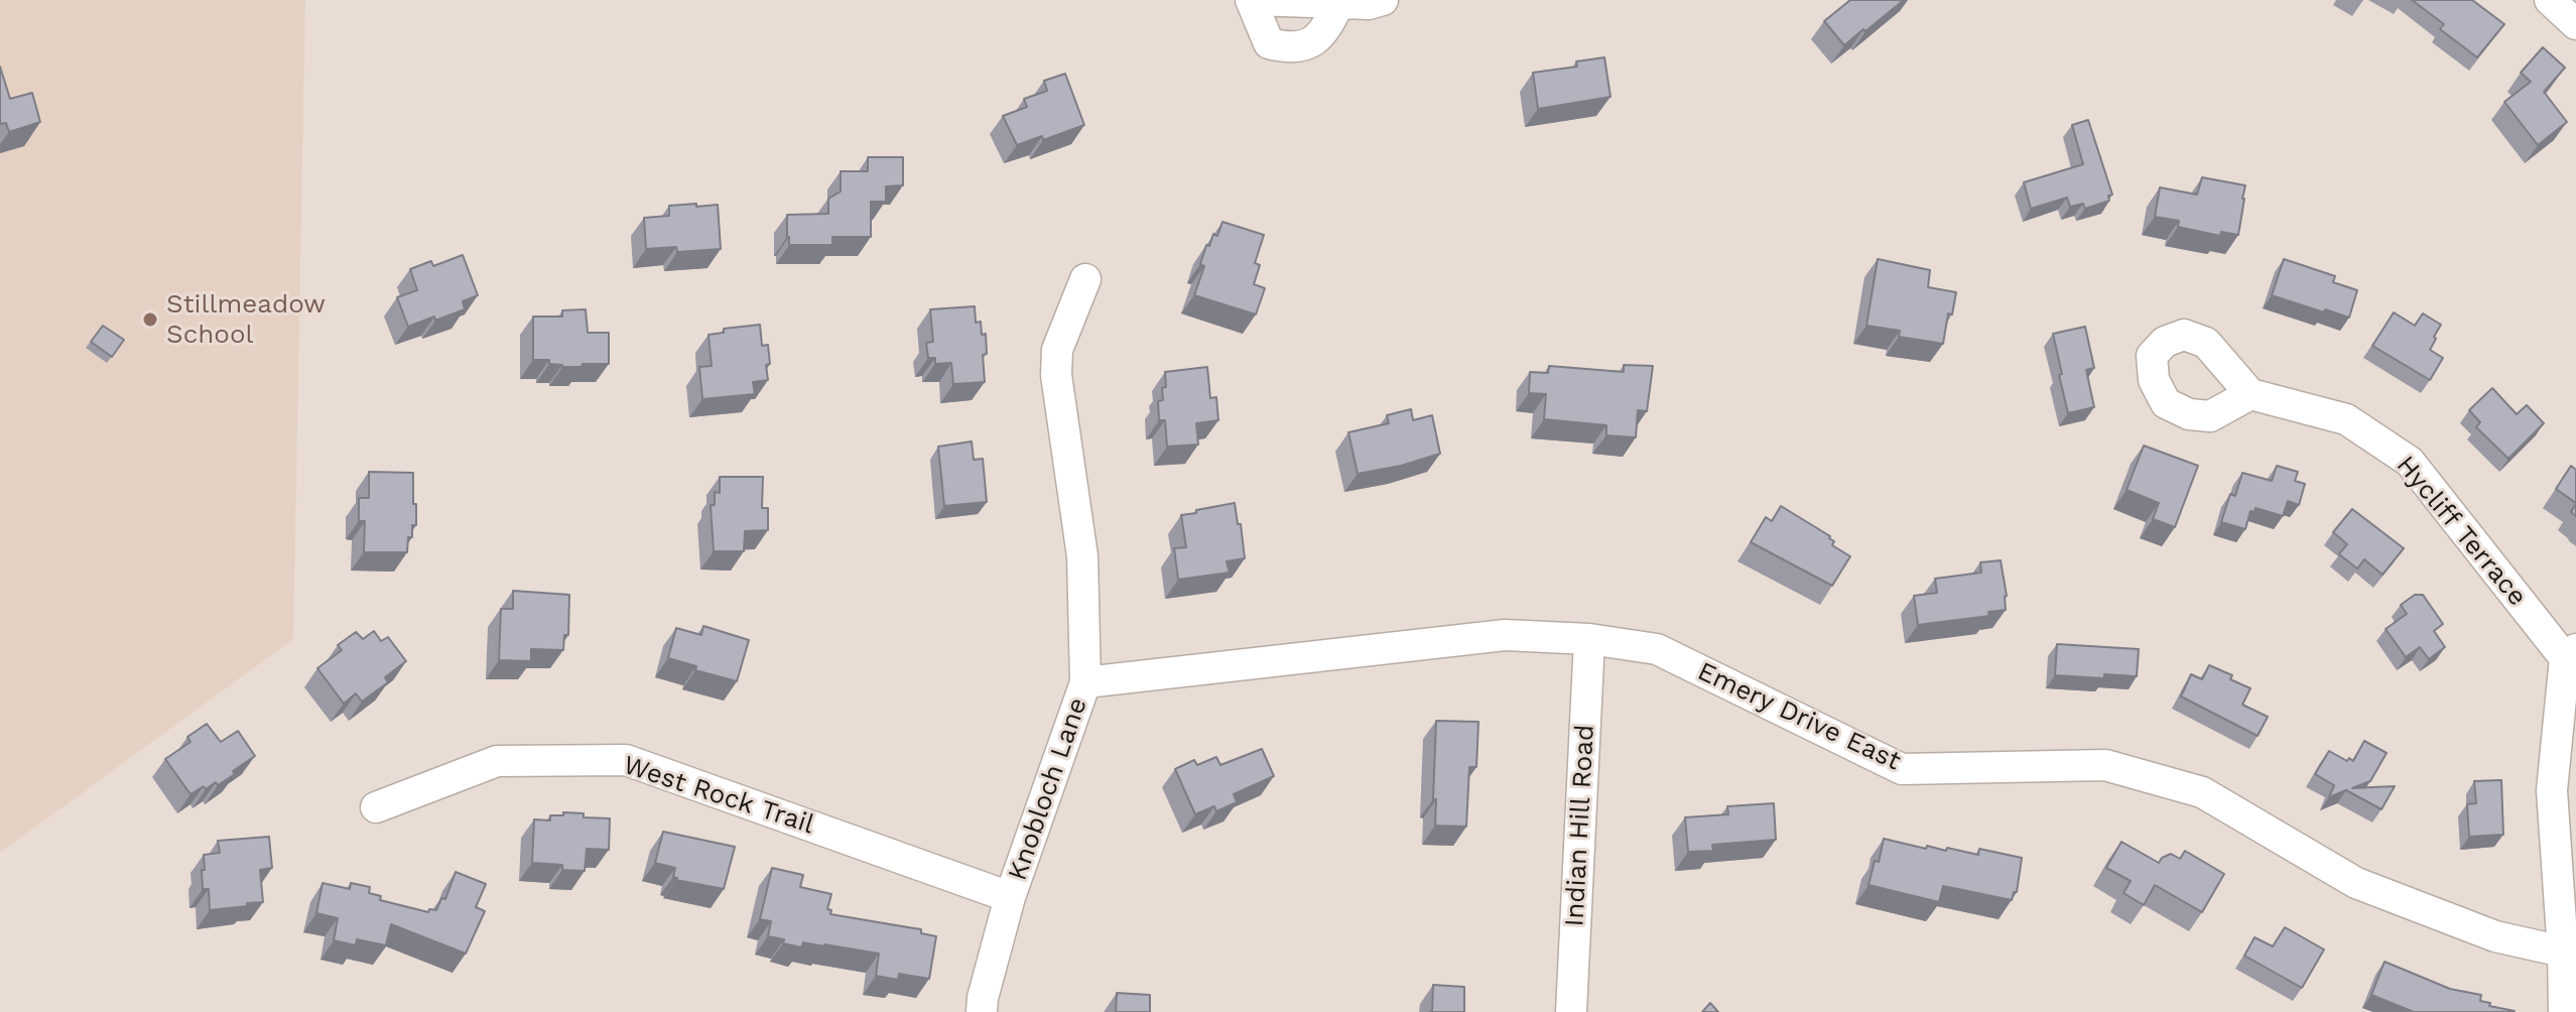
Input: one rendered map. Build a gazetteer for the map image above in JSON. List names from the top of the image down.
{
  "streets": {
    "street": [
      "Hycliff Terrace",
      "Emery Drive East",
      "Knobloch Lane",
      "West Rock Trail",
      "Indian Hill Road"
    ]
  },
  "crossings": [
    ["Emery Drive East", "Knobloch Lane"],
    ["Emery Drive East", "Indian Hill Road"],
    ["Knobloch Lane", "West Rock Trail"]
  ],
  "places": ["Stillmeadow School"]
}
